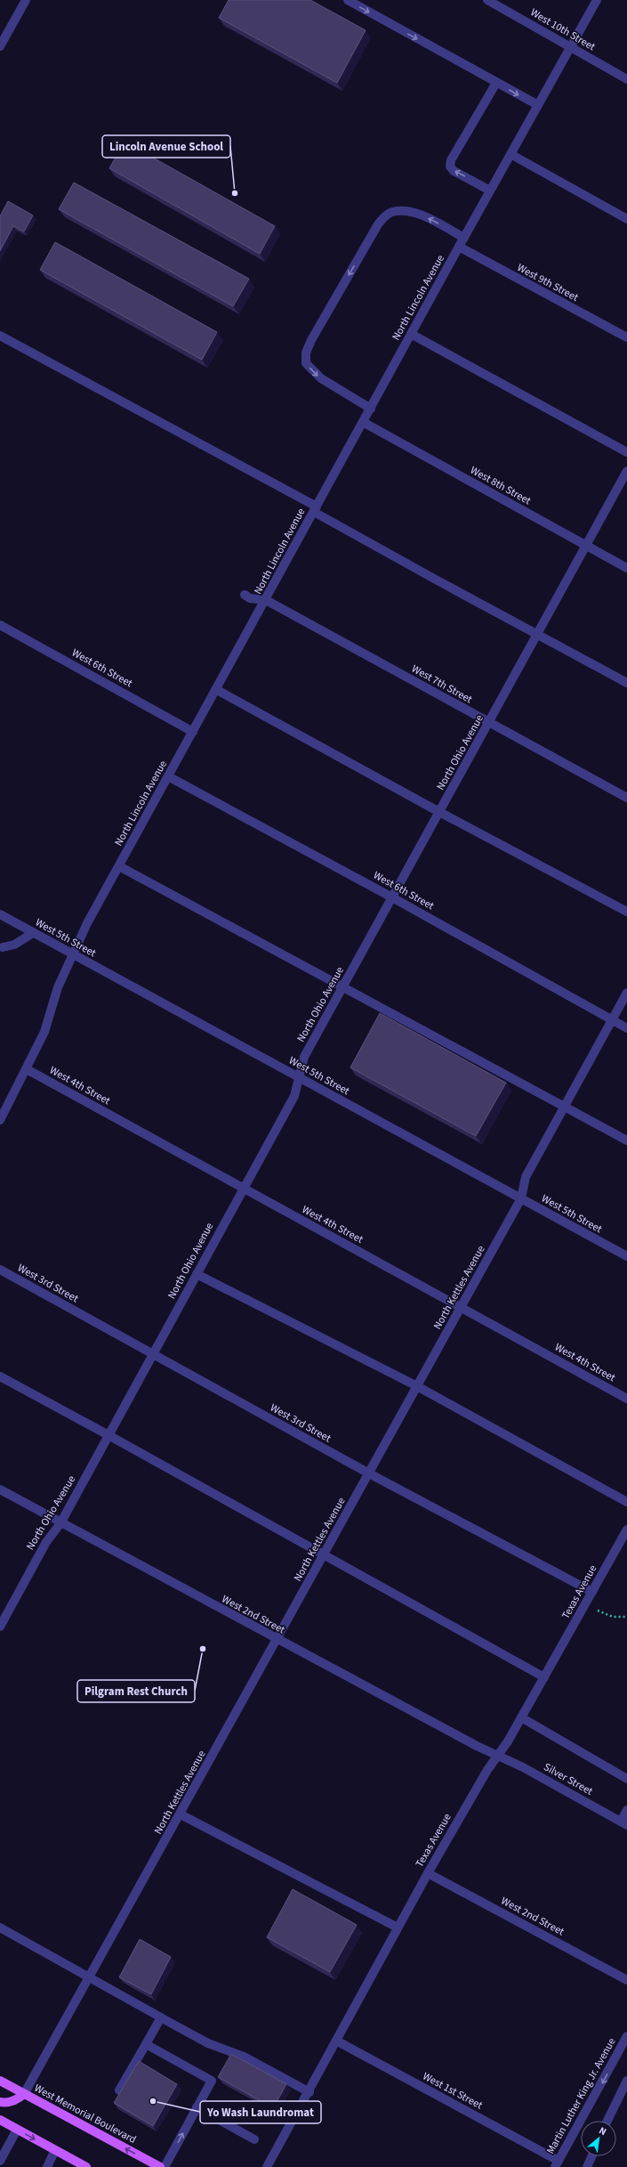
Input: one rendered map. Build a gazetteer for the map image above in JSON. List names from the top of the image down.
{
  "streets": {
    "main road": ["West Memorial Boulevard"],
    "street": [
      "West 10th Street",
      "West 9th Street",
      "North Lincoln Avenue",
      "West 8th Street",
      "West 6th Street",
      "West 7th Street",
      "North Ohio Avenue",
      "West 5th Street",
      "West 4th Street",
      "West 3rd Street",
      "North Kettles Avenue",
      "Texas Avenue",
      "West 2nd Street",
      "Silver Street",
      "West 1st Street",
      "Martin Luther King Jr. Avenue"
    ]
  },
  "crossings": [
    ["West 10th Street", "North Lincoln Avenue"],
    ["West 9th Street", "North Lincoln Avenue"],
    ["North Lincoln Avenue", "West 8th Street"],
    ["North Lincoln Avenue", "West 6th Street"],
    ["North Lincoln Avenue", "West 7th Street"],
    ["North Lincoln Avenue", "West 5th Street"],
    ["North Lincoln Avenue", "West 4th Street"],
    ["West 8th Street", "North Ohio Avenue"],
    ["West 6th Street", "North Ohio Avenue"],
    ["West 6th Street", "North Kettles Avenue"],
    ["West 7th Street", "North Ohio Avenue"],
    ["North Ohio Avenue", "West 5th Street"],
    ["North Ohio Avenue", "West 4th Street"],
    ["North Ohio Avenue", "West 3rd Street"],
    ["North Ohio Avenue", "West 2nd Street"],
    ["West 5th Street", "North Kettles Avenue"],
    ["West 4th Street", "North Kettles Avenue"],
    ["West 3rd Street", "North Kettles Avenue"],
    ["West 3rd Street", "Texas Avenue"],
    ["North Kettles Avenue", "West 2nd Street"],
    ["North Kettles Avenue", "West Memorial Boulevard"],
    ["Texas Avenue", "West 2nd Street"],
    ["Texas Avenue", "Silver Street"],
    ["Texas Avenue", "West 1st Street"],
    ["West 2nd Street", "Silver Street"],
    ["West 1st Street", "Martin Luther King Jr. Avenue"]
  ],
  "places": ["Lincoln Avenue School", "Pilgram Rest Church", "Yo Wash Laundromat"],
  "north": "top right"
}
